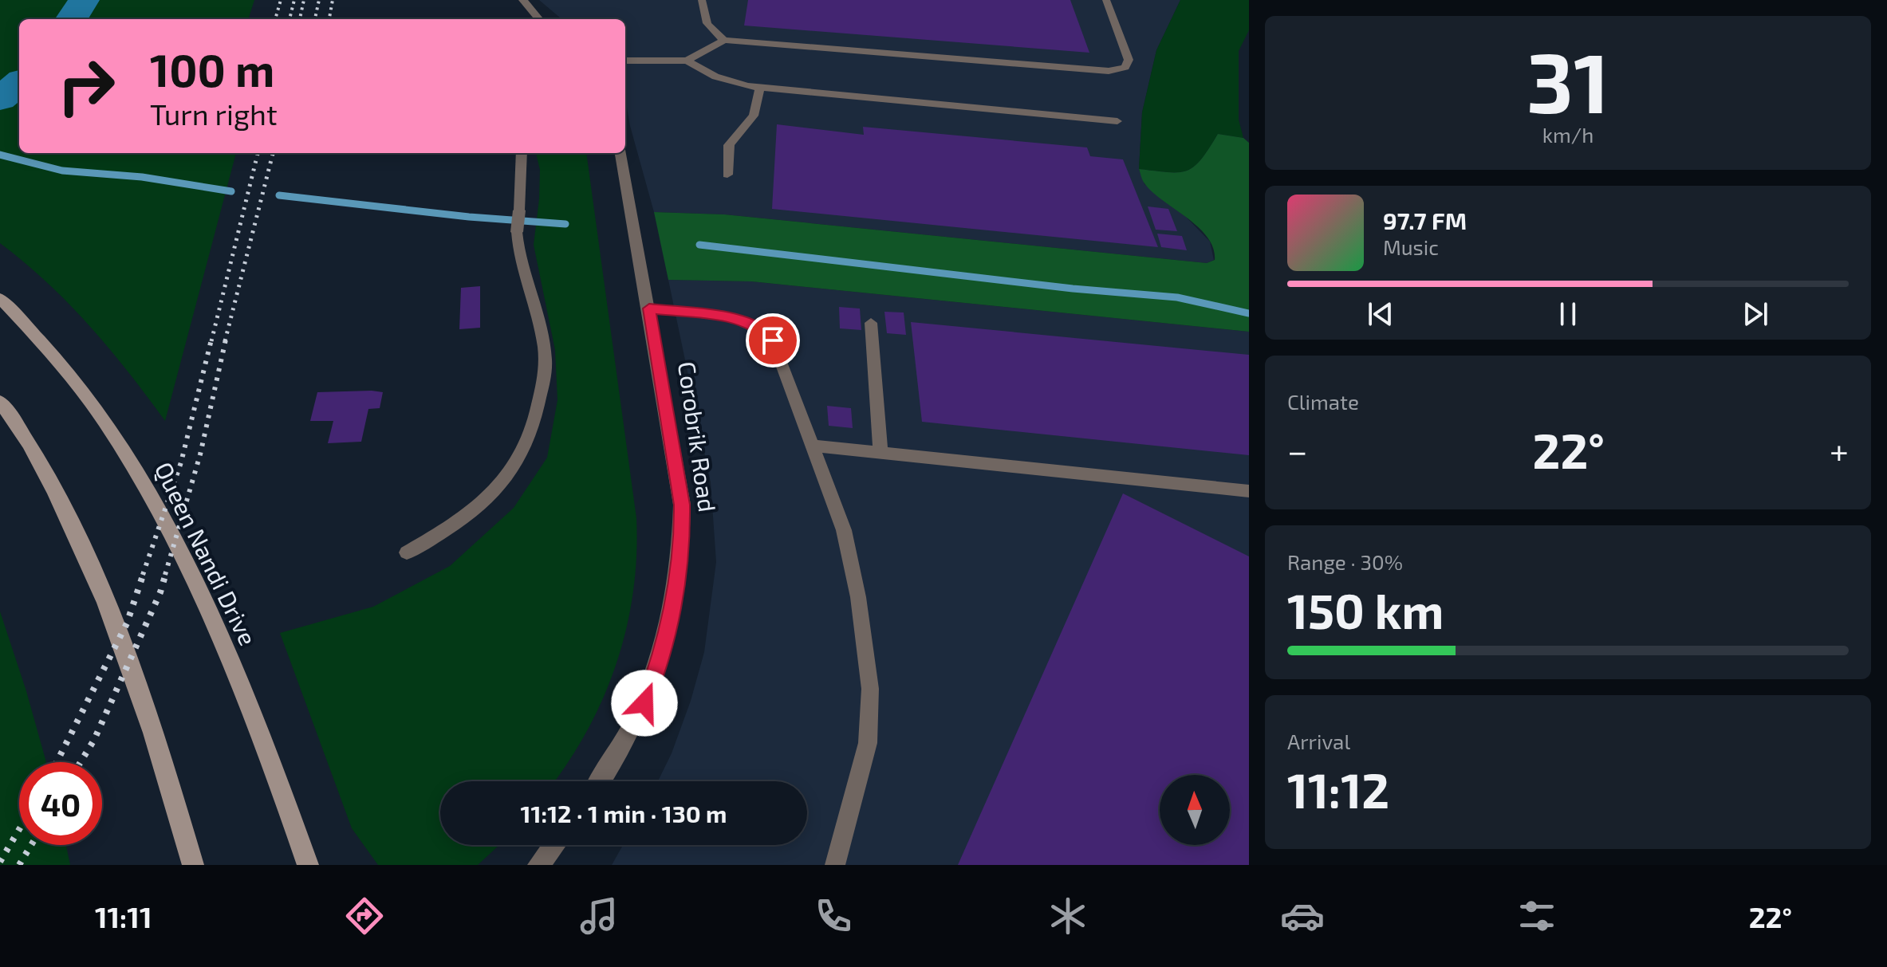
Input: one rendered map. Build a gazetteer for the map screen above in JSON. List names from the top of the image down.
{
  "streets": {
    "main road": ["Queen Nandi Drive"],
    "street": ["Corobrik Road"]
  },
  "north": "top",
  "page": {
    "tile": [
      ["31", "km/h"],
      "Climate",
      ["Range · 30%", "150 km"],
      ["Arrival", "11:12"]
    ],
    "turn": ["100 m", "Turn right"],
    "song": ["97.7 FM", "Music"],
    "heat": ["−", "22°", "+"],
    "limit": "40",
    "trip": "11:12 · 1 min · 130 m",
    "tabs": ["11:11", "22°"]
  }
}
